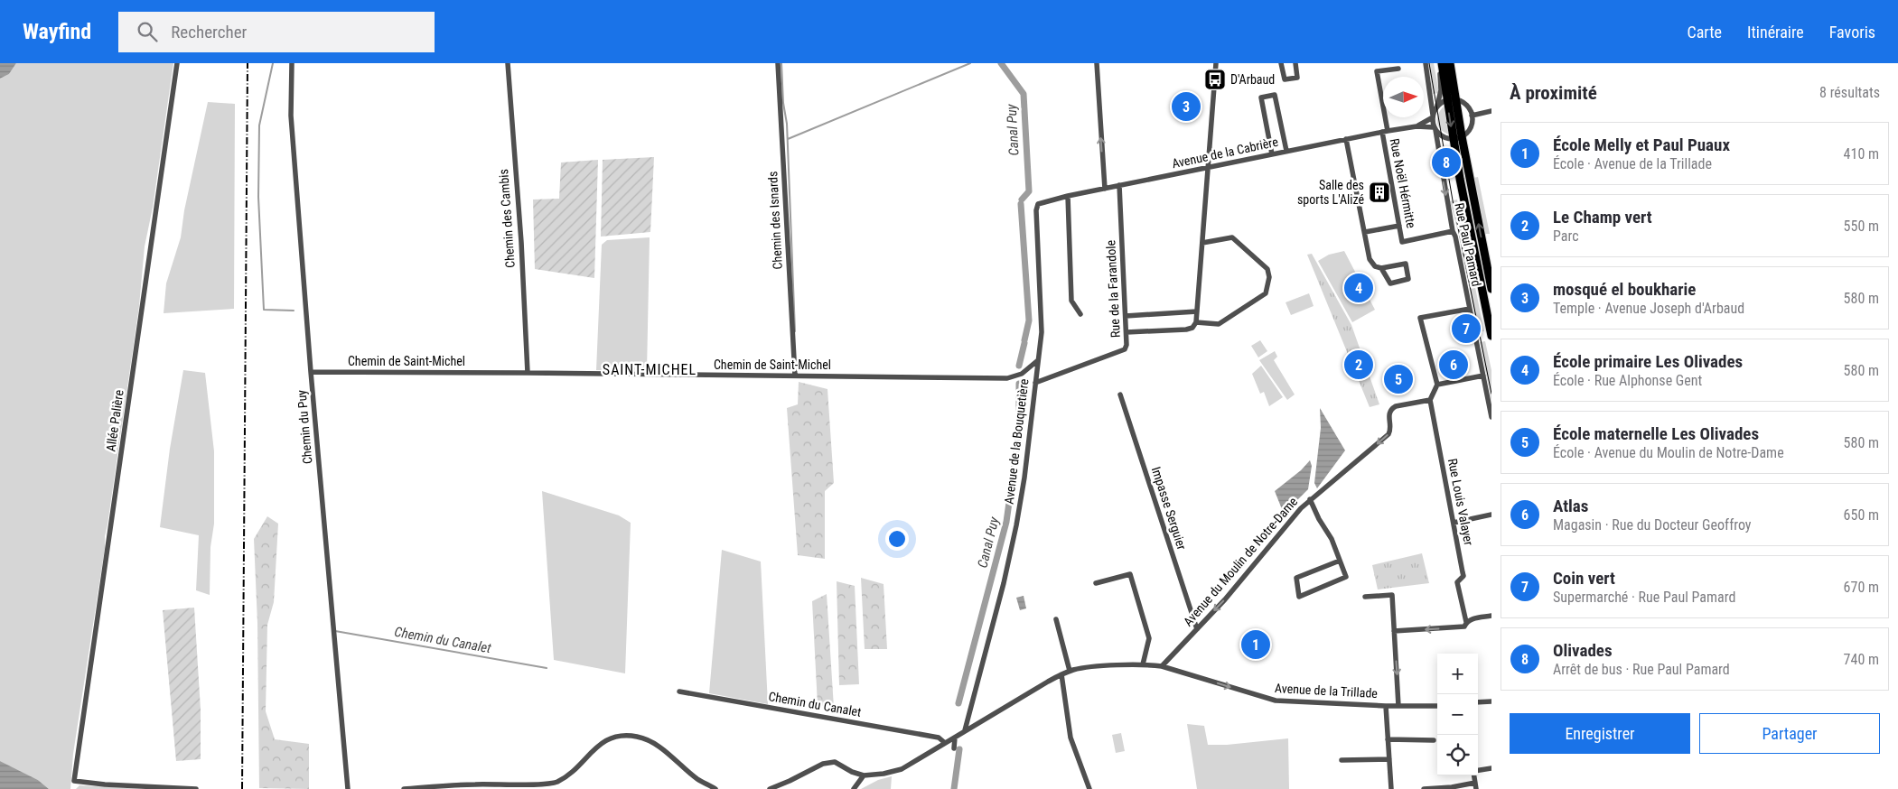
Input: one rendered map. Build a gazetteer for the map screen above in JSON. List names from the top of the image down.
{
  "streets": {
    "street": [
      "Avenue de la Cabrière",
      "Rue Noël Hérmitte",
      "Chemin des Cambis",
      "Chemin des Isnards",
      "Rue Paul Pamard",
      "Rue de la Farandole",
      "Chemin de Saint-Michel",
      "Allée Palière",
      "Chemin du Puy",
      "Avenue de la Bouquetière",
      "Rue Louis Valayer",
      "Impasse Serguier",
      "Avenue du Moulin de Notre-Dame",
      "Avenue de la Trillade",
      "Chemin du Canalet"
    ]
  },
  "crossings": [
    ["Avenue de la Cabrière", "Rue Noël Hérmitte"],
    ["Avenue de la Cabrière", "Rue Paul Pamard"],
    ["Avenue de la Cabrière", "Rue de la Farandole"],
    ["Avenue de la Cabrière", "Avenue de la Bouquetière"],
    ["Rue Noël Hérmitte", "Rue Paul Pamard"],
    ["Chemin des Cambis", "Chemin de Saint-Michel"],
    ["Chemin des Isnards", "Chemin de Saint-Michel"],
    ["Rue de la Farandole", "Avenue de la Bouquetière"],
    ["Chemin de Saint-Michel", "Chemin du Puy"],
    ["Chemin de Saint-Michel", "Avenue de la Bouquetière"],
    ["Rue Louis Valayer", "Avenue du Moulin de Notre-Dame"],
    ["Impasse Serguier", "Avenue du Moulin de Notre-Dame"],
    ["Avenue du Moulin de Notre-Dame", "Avenue de la Trillade"]
  ],
  "one_way": ["Avenue du Moulin de Notre-Dame", "Avenue de la Trillade"],
  "districts": ["SAINT-MICHEL"],
  "water": ["Canal Puy", "Chemin du Canalet"],
  "places": {
    "bus stop": ["D'Arbaud"],
    "building": ["Salle des sports L'Alizé"]
  },
  "north": "right",
  "page": {
    "header": "Wayfind",
    "search": "Rechercher",
    "nav": ["Carte", "Itinéraire", "Favoris"],
    "heading": ["À proximité", "8 résultats"],
    "pins": [
      "3",
      "8",
      "4",
      "7",
      "2",
      "6",
      "5",
      "1"
    ],
    "list": [
      {
        "mark": "1",
        "name": "École Melly et Paul Puaux",
        "note": "École · Avenue de la Trillade",
        "value": "410 m"
      },
      {
        "mark": "2",
        "name": "Le Champ vert",
        "note": "Parc",
        "value": "550 m"
      },
      {
        "mark": "3",
        "name": "mosqué el boukharie",
        "note": "Temple · Avenue Joseph d'Arbaud",
        "value": "580 m"
      },
      {
        "mark": "4",
        "name": "École primaire Les Olivades",
        "note": "École · Rue Alphonse Gent",
        "value": "580 m"
      },
      {
        "mark": "5",
        "name": "École maternelle Les Olivades",
        "note": "École · Avenue du Moulin de Notre-Dame",
        "value": "580 m"
      },
      {
        "mark": "6",
        "name": "Atlas",
        "note": "Magasin · Rue du Docteur Geoffroy",
        "value": "650 m"
      },
      {
        "mark": "7",
        "name": "Coin vert",
        "note": "Supermarché · Rue Paul Pamard",
        "value": "670 m"
      },
      {
        "mark": "8",
        "name": "Olivades",
        "note": "Arrêt de bus · Rue Paul Pamard",
        "value": "740 m"
      }
    ],
    "map_buttons": ["+", "−"],
    "buttons": ["Enregistrer", "Partager"]
  }
}
